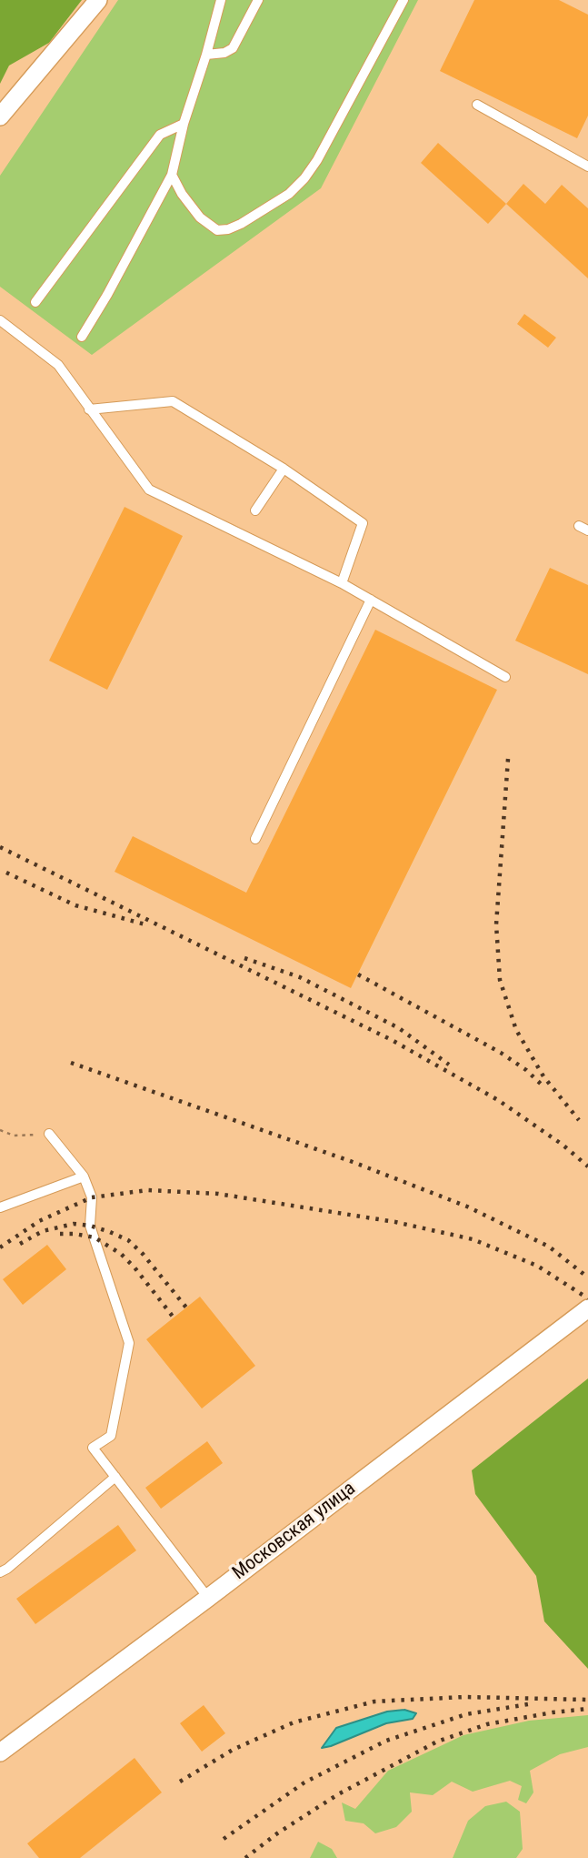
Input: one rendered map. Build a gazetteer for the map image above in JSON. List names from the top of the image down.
{
  "streets": {
    "street": ["Московская улица"]
  }
}
